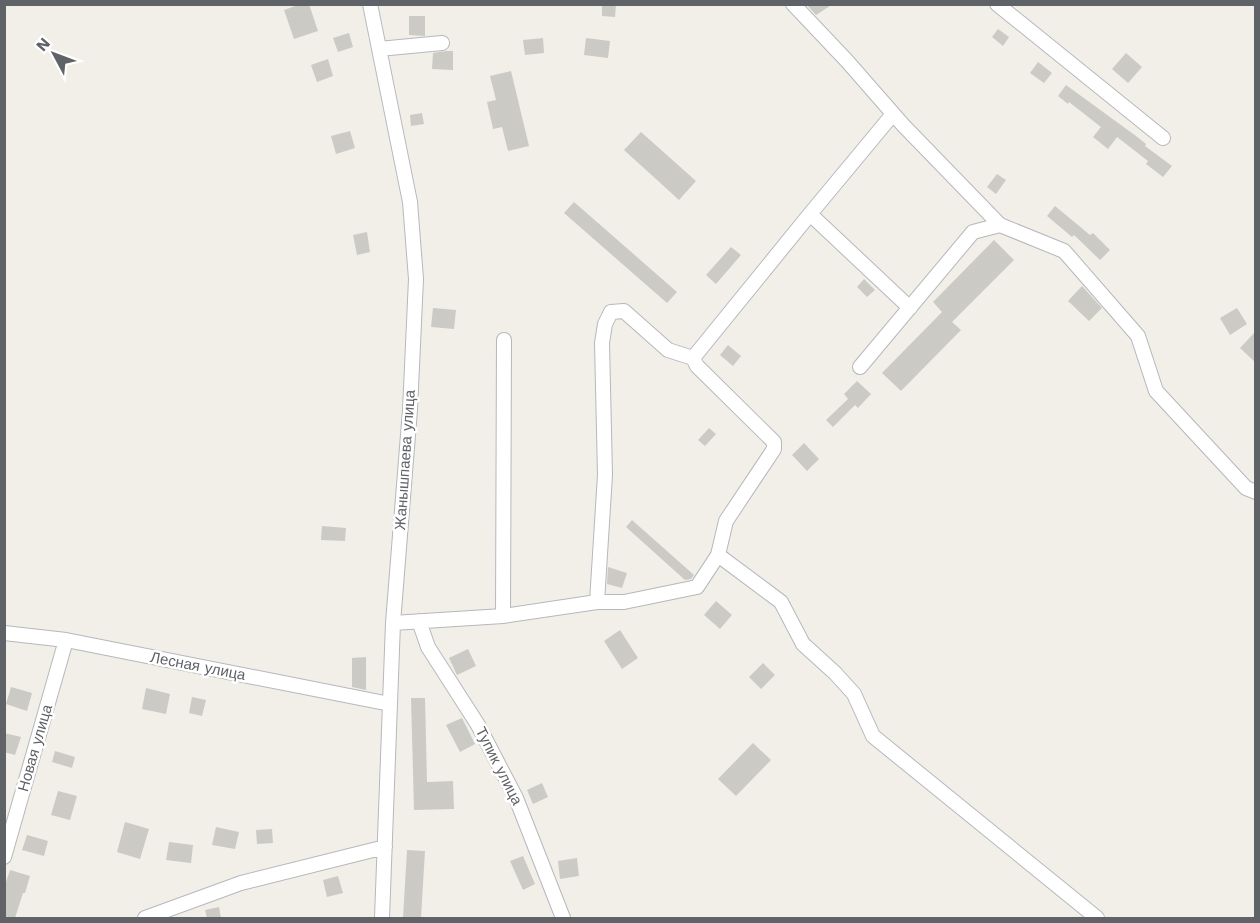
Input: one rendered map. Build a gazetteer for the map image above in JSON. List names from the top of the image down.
{
  "streets": {
    "street": [
      "Жанышпаева улица",
      "Лесная улица",
      "Новая улица",
      "Тупик улица"
    ]
  },
  "crossings": [
    ["Жанышпаева улица", "Лесная улица"],
    ["Лесная улица", "Новая улица"]
  ],
  "north": "top left"
}
